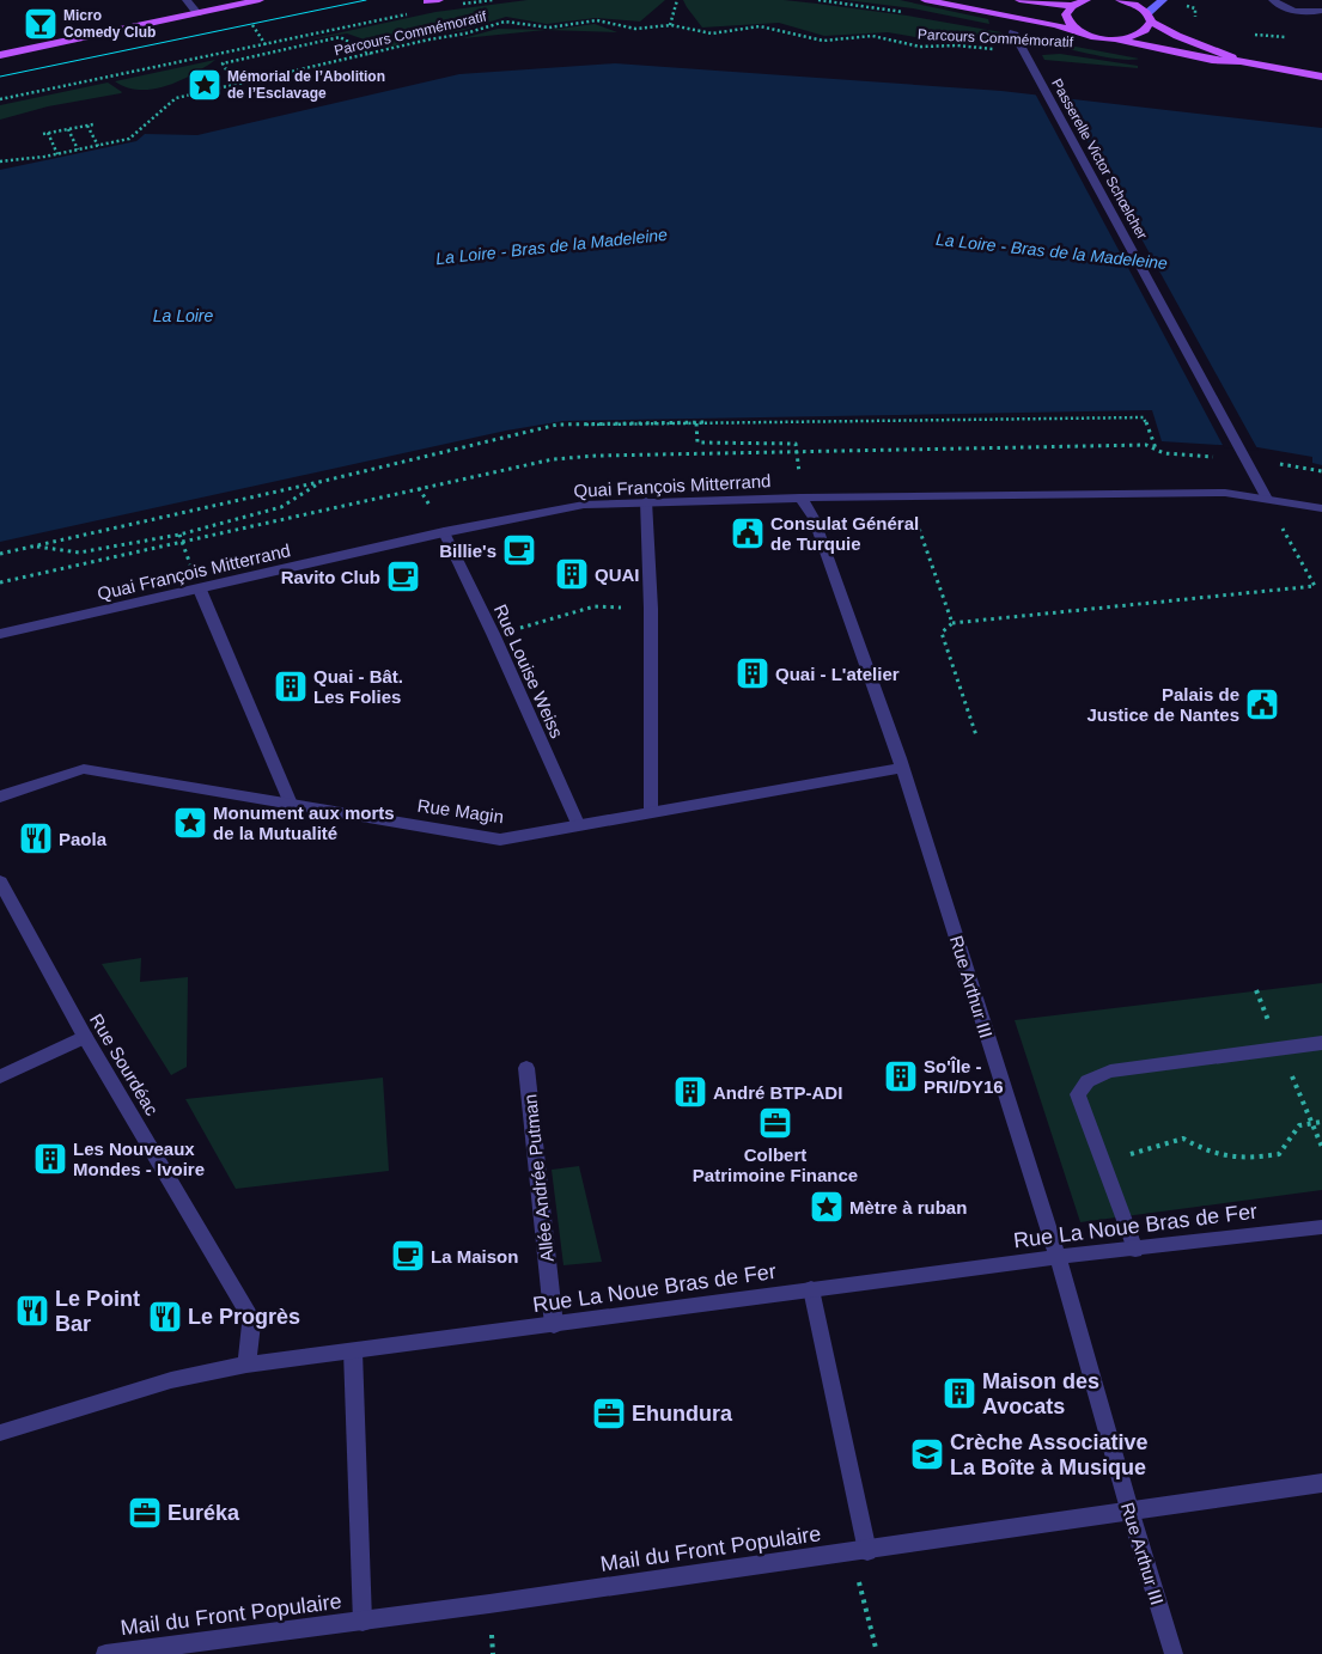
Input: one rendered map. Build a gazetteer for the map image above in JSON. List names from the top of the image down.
{
  "streets": {
    "street": [
      "Passerelle Victor Schœlcher",
      "Quai François Mitterrand",
      "Rue Louise Weiss",
      "Rue Magin",
      "Rue Arthur III",
      "Rue Sourdéac",
      "Allée Andrée Putman",
      "Rue La Noue Bras de Fer",
      "Mail du Front Populaire"
    ],
    "path": ["Parcours Commémoratif"]
  },
  "crossings": [
    ["Parcours Commémoratif", "Passerelle Victor Schœlcher"],
    ["Passerelle Victor Schœlcher", "Quai François Mitterrand"],
    ["Quai François Mitterrand", "Rue Louise Weiss"],
    ["Quai François Mitterrand", "Rue Arthur III"],
    ["Rue Louise Weiss", "Rue Magin"],
    ["Rue Magin", "Rue Arthur III"],
    ["Rue Arthur III", "Rue La Noue Bras de Fer"],
    ["Rue Arthur III", "Mail du Front Populaire"],
    ["Rue Sourdéac", "Rue La Noue Bras de Fer"],
    ["Allée Andrée Putman", "Rue La Noue Bras de Fer"]
  ],
  "water": ["La Loire - Bras de la Madeleine", "La Loire"],
  "places": {
    "bar": ["Micro Comedy Club"],
    "place": ["Mémorial de l’Abolition de l’Esclavage", "Monument aux morts de la Mutualité", "Mètre à ruban"],
    "public building": ["Consulat Général de Turquie", "Palais de Justice de Nantes"],
    "cafe": ["Billie's", "Ravito Club", "La Maison"],
    "building": [
      "QUAI",
      "Quai - L'atelier",
      "Quai - Bât. Les Folies",
      "So'Île - PRI/DY16",
      "André BTP-ADI",
      "Les Nouveaux Mondes - Ivoire",
      "Maison des Avocats"
    ],
    "restaurant": ["Paola", "Le Point Bar", "Le Progrès"],
    "office": ["Colbert Patrimoine Finance", "Ehundura", "Euréka"],
    "school or university": ["Crèche Associative La Boîte à Musique"]
  }
}
